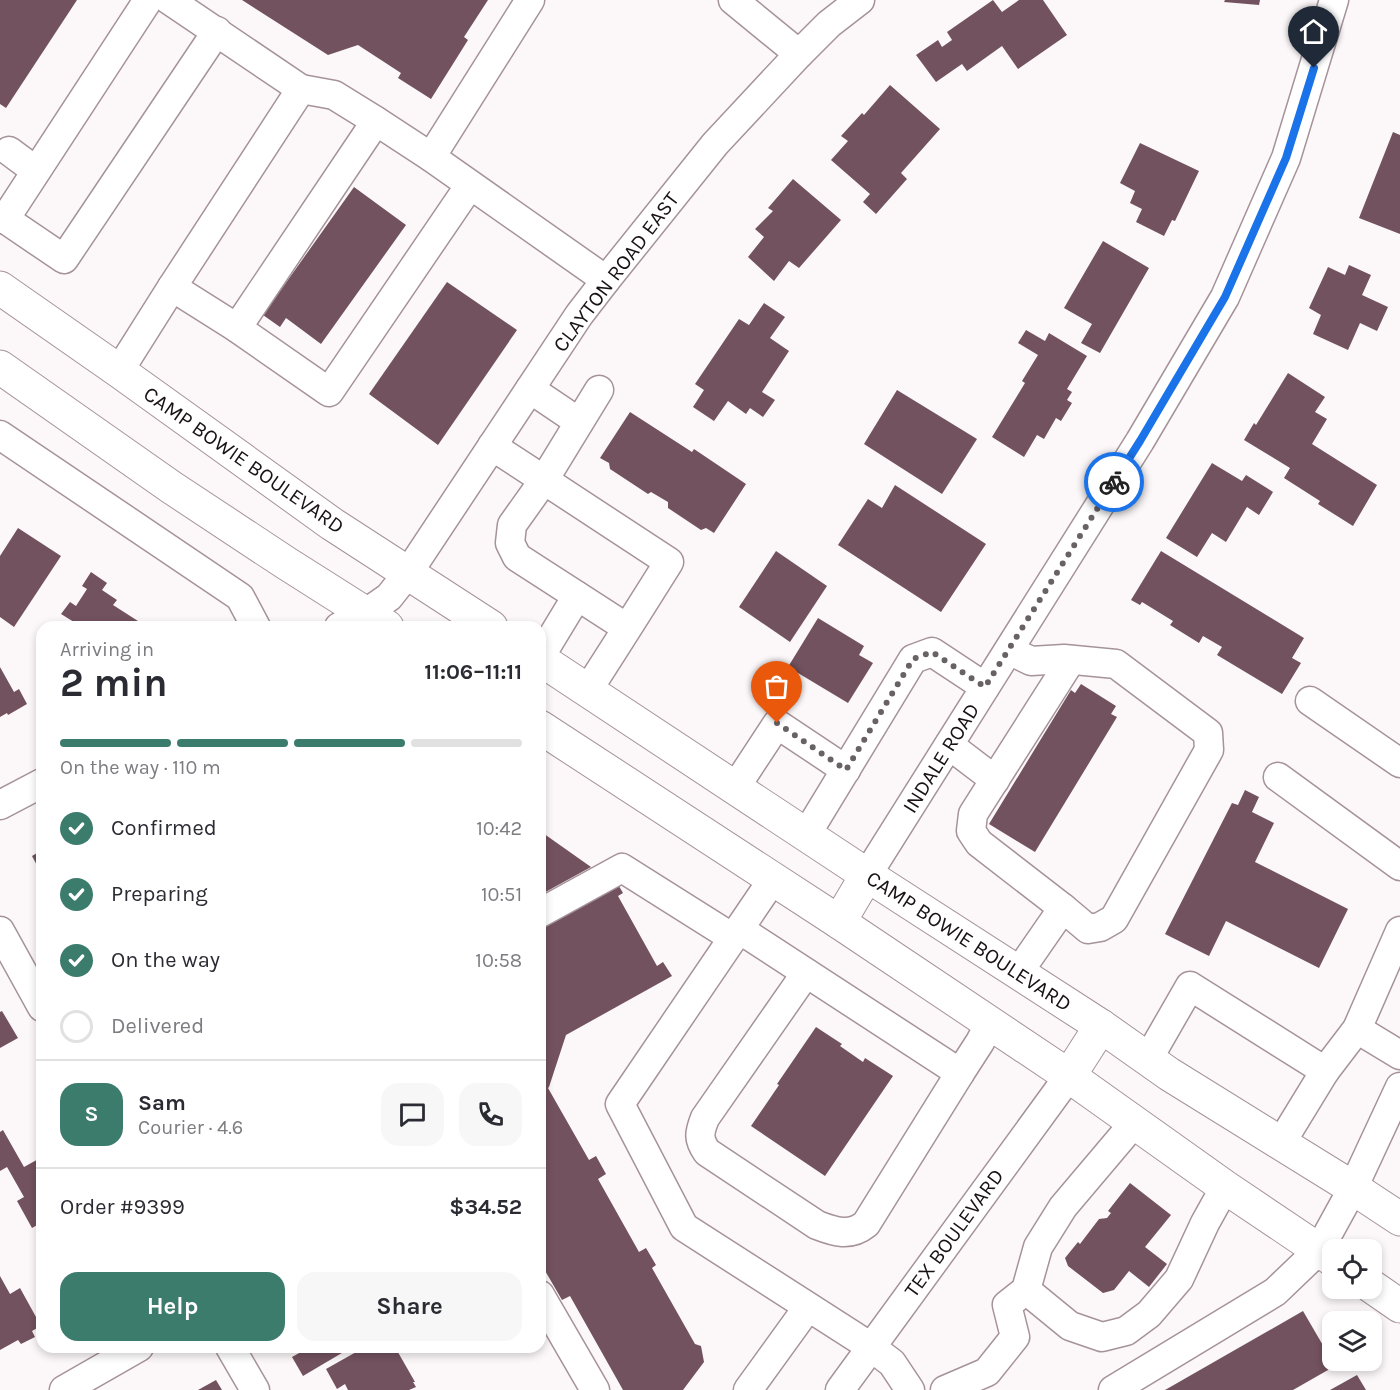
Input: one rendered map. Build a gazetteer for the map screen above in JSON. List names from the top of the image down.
{
  "streets": {
    "main road": ["CAMP BOWIE BOULEVARD"],
    "street": ["CLAYTON ROAD EAST", "INDALE ROAD", "TEX BOULEVARD"]
  },
  "crossings": [
    ["CLAYTON ROAD EAST", "CAMP BOWIE BOULEVARD"],
    ["CAMP BOWIE BOULEVARD", "INDALE ROAD"]
  ],
  "page": {
    "heading": ["2 min", "Arriving in", "11:06–11:11"],
    "panel": [
      "Sam",
      "Courier · 4.6",
      "Order #9399",
      "$34.52"
    ],
    "bar": "On the way · 110 m",
    "list": [
      ["Confirmed", "10:42"],
      ["Preparing", "10:51"],
      ["On the way", "10:58"],
      "Delivered"
    ],
    "round": "S",
    "buttons": ["Help", "Share"]
  }
}
